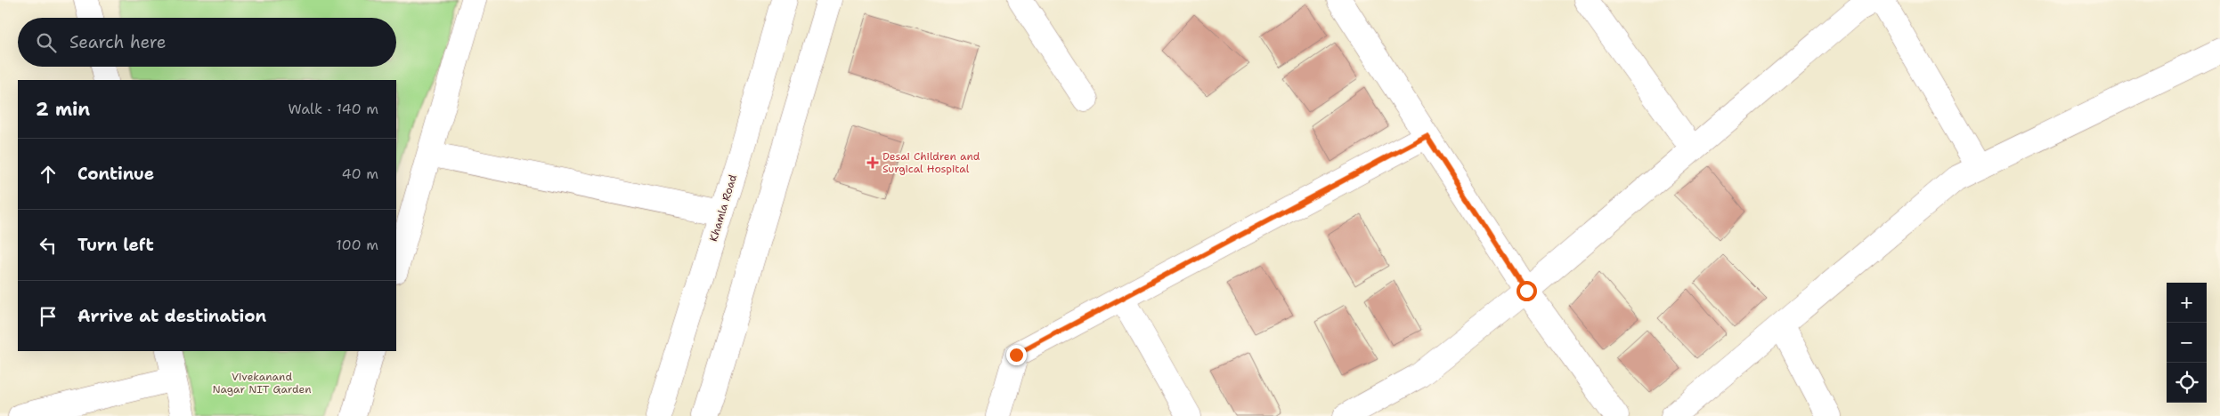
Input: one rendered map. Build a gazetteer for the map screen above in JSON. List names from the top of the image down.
{
  "streets": {
    "street": ["Khamla Road"]
  },
  "parks": ["Vivekanand Nagar NIT Garden"],
  "places": {
    "health": ["Desai Children and Surgical Hospital"]
  },
  "page": {
    "search": "Search here",
    "heading": ["2 min", "Walk · 140 m"],
    "list": [
      ["Continue", "40 m"],
      ["Turn left", "100 m"],
      "Arrive at destination"
    ],
    "map_buttons": ["+", "−"]
  }
}
